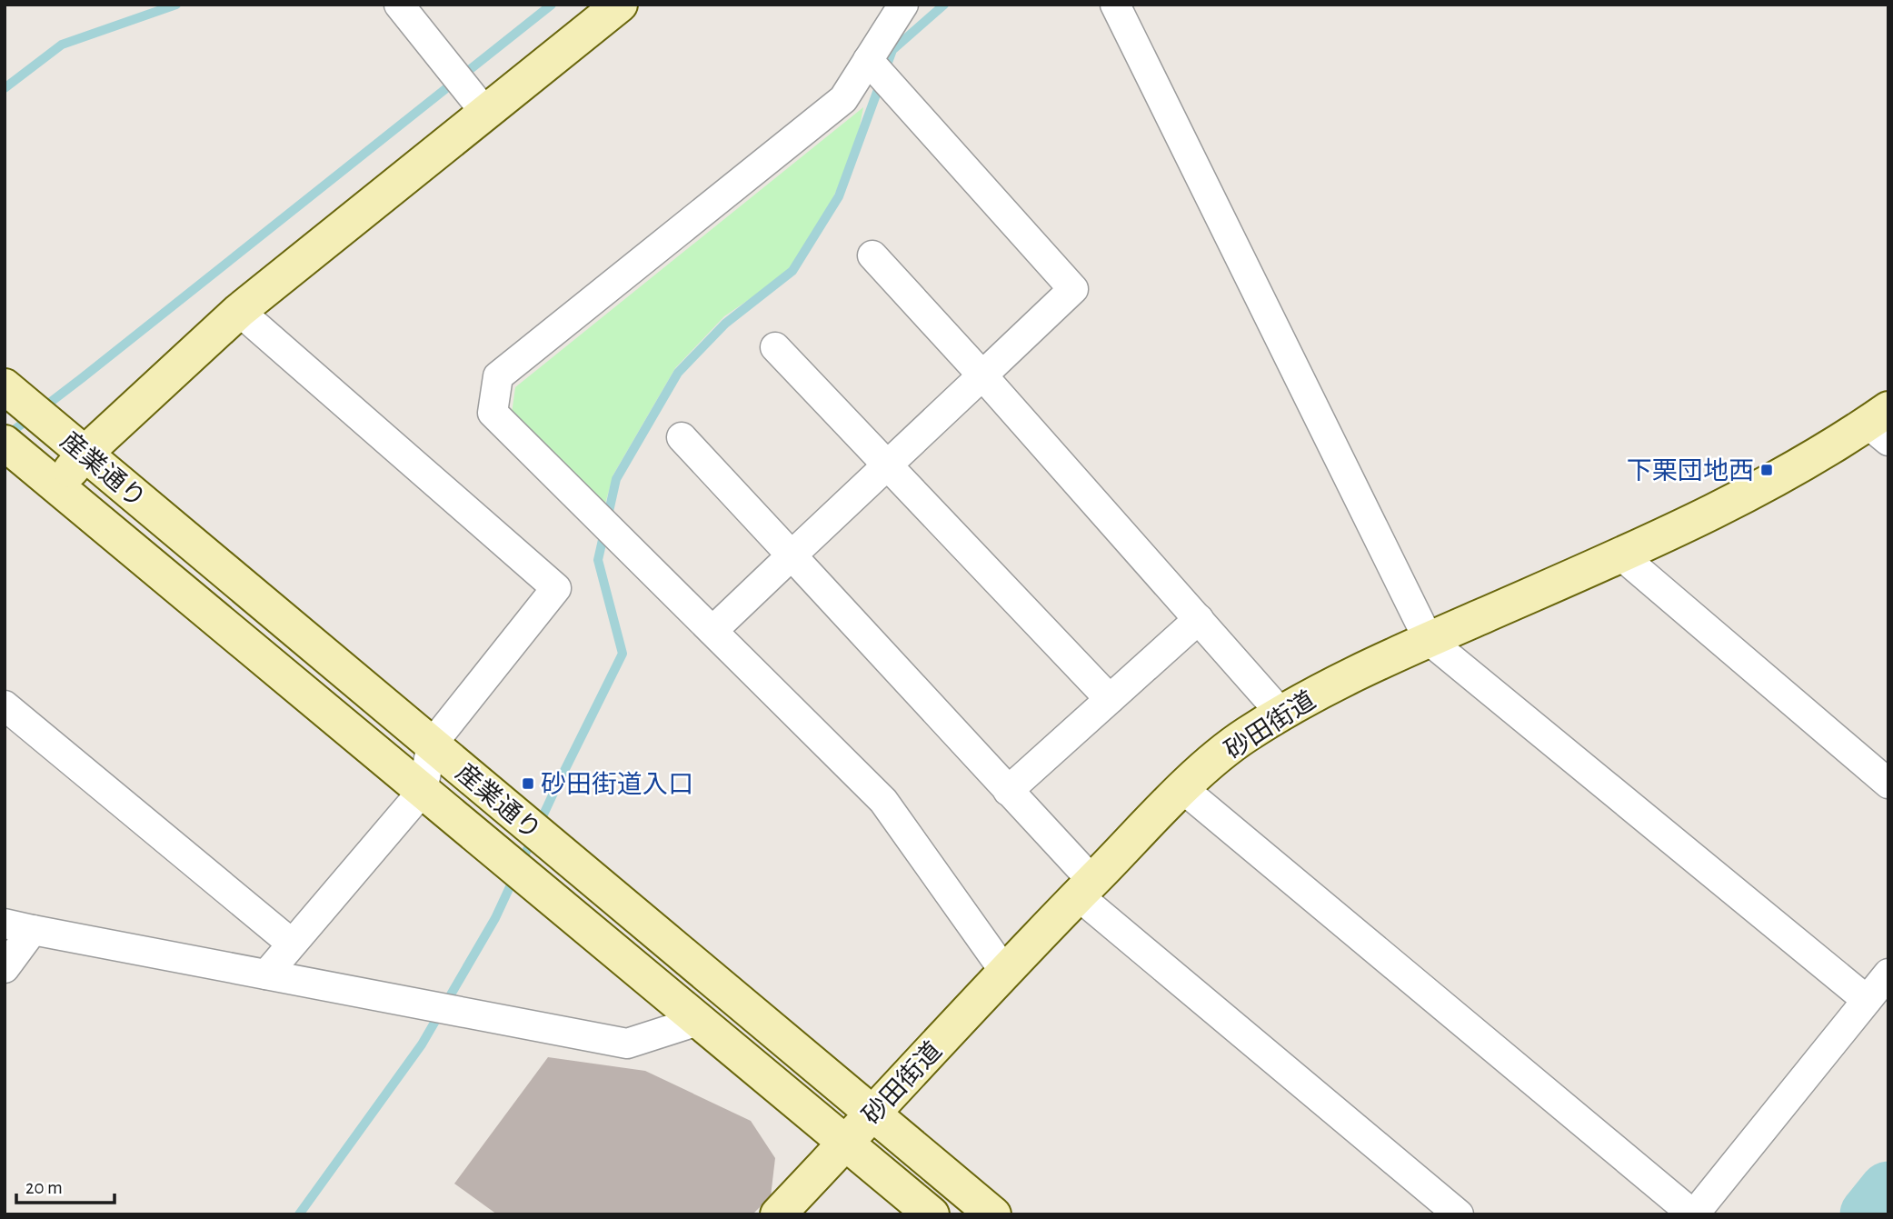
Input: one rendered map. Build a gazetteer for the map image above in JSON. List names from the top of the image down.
{
  "streets": {
    "street": ["産業通り", "砂田街道"]
  },
  "crossings": [
    ["産業通り", "砂田街道"]
  ],
  "places": {
    "transit": ["下栗団地西", "砂田街道入口"]
  },
  "scale_bar": "20 m"
}
